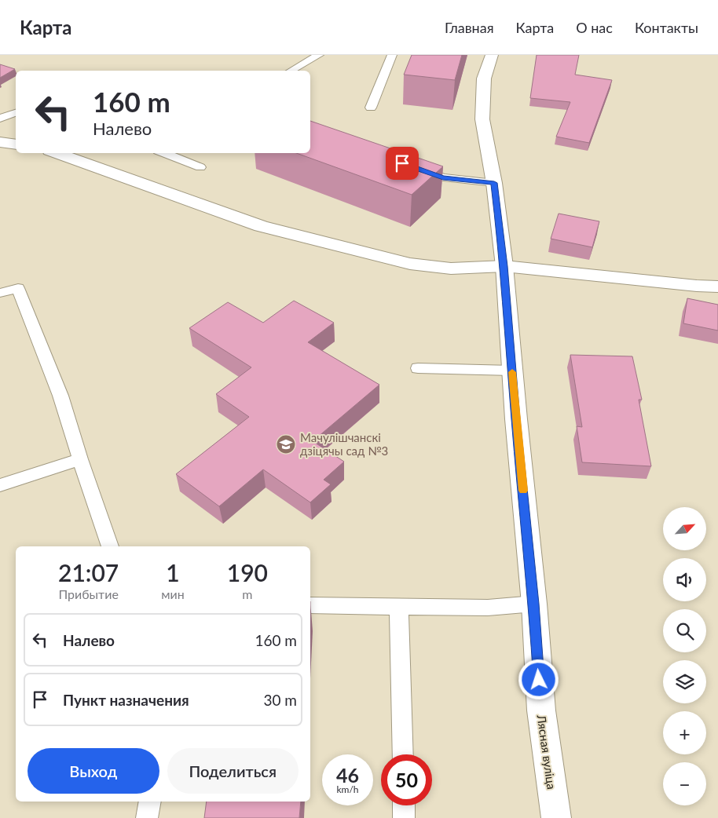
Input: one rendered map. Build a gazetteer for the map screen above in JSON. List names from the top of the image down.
{
  "streets": {
    "main road": ["Лясная вуліца"]
  },
  "places": {
    "school or university": ["Мачулішчанскі дзіцячы сад №3"]
  },
  "north": "top right",
  "page": {
    "header": "Карта",
    "nav": [
      "Главная",
      "Карта",
      "О нас",
      "Контакты"
    ],
    "turn": ["160 m", "Налево"],
    "map_buttons": ["+", "−"],
    "eta": [
      "21:07",
      "Прибытие",
      "1",
      "мин",
      "190",
      "m"
    ],
    "list": [
      {
        "name": "Налево",
        "value": "160 m"
      },
      {
        "name": "Пункт назначения",
        "value": "30 m"
      }
    ],
    "buttons": ["Выход", "Поделиться"],
    "speed": "46 km/h",
    "limit": "50"
  }
}
